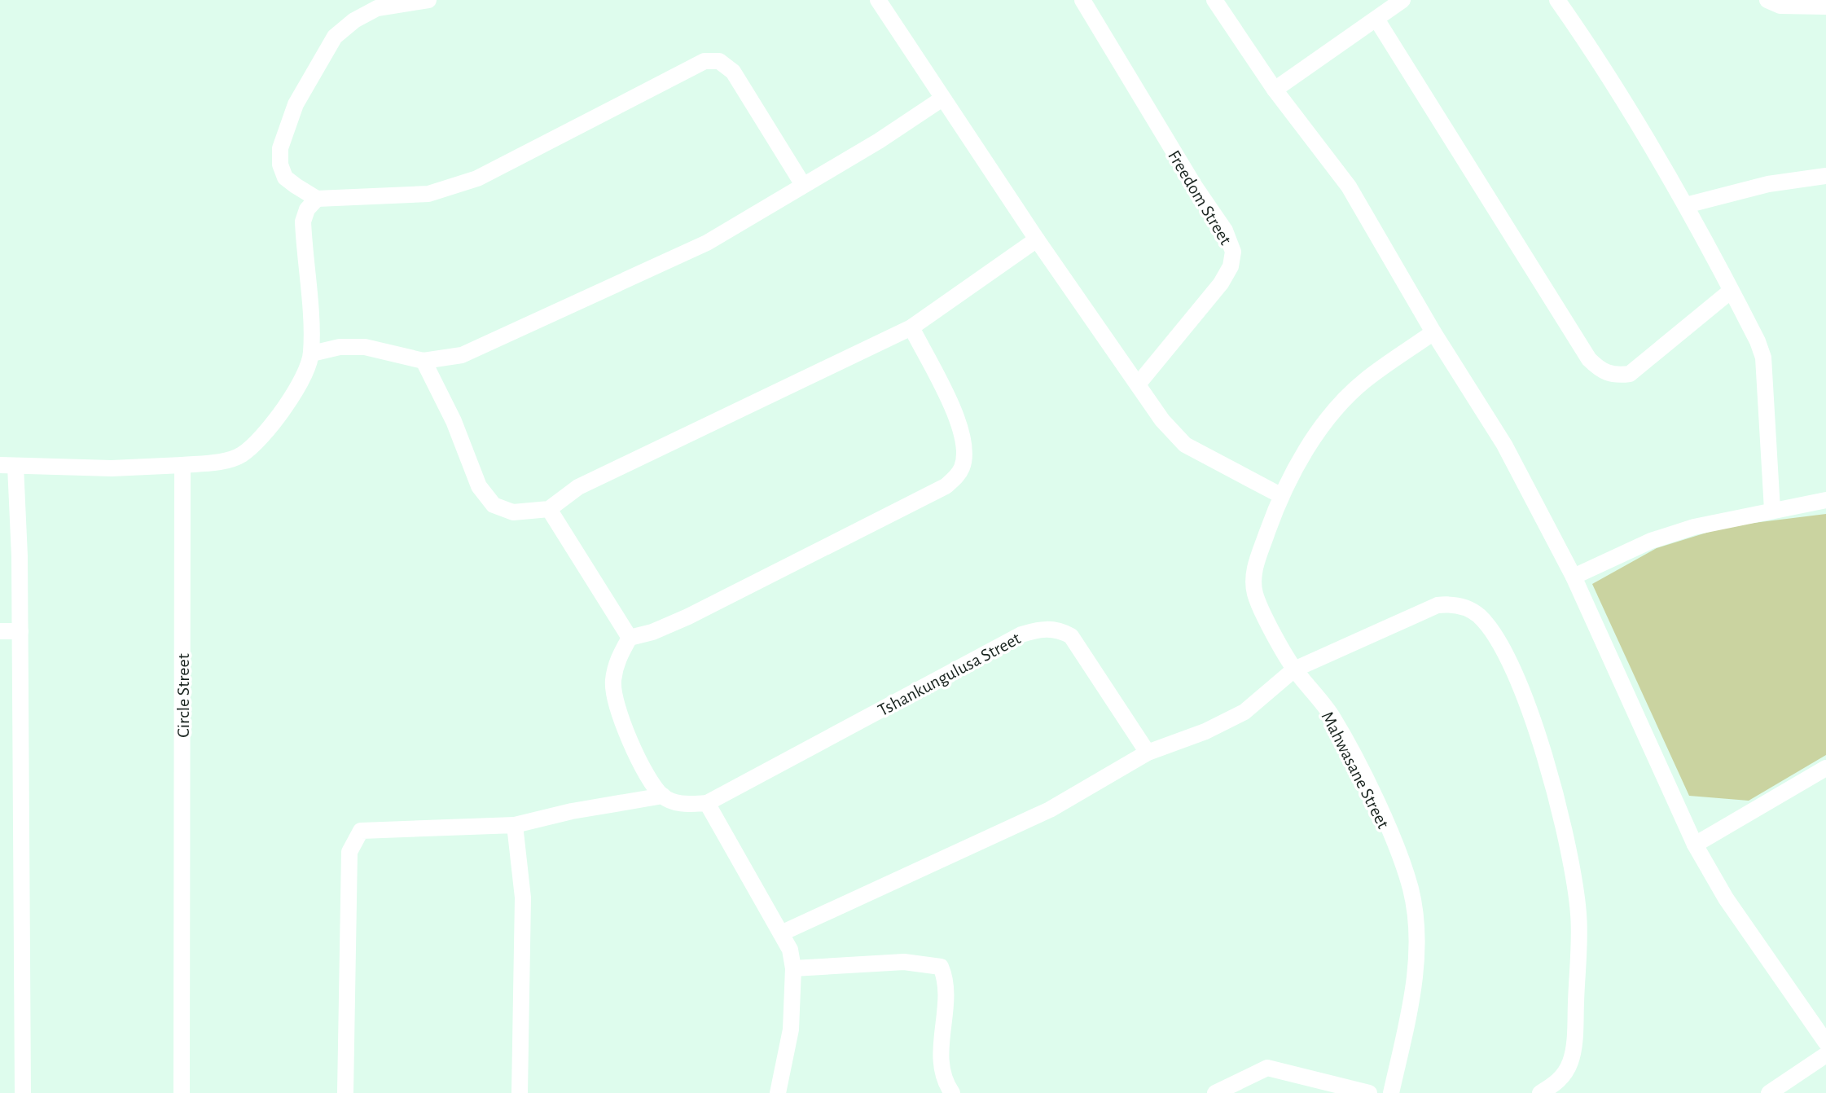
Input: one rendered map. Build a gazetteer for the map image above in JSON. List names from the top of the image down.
{
  "streets": {
    "street": [
      "Freedom Street",
      "Tshankungulusa Street",
      "Circle Street",
      "Mahwasane Street"
    ]
  }
}
